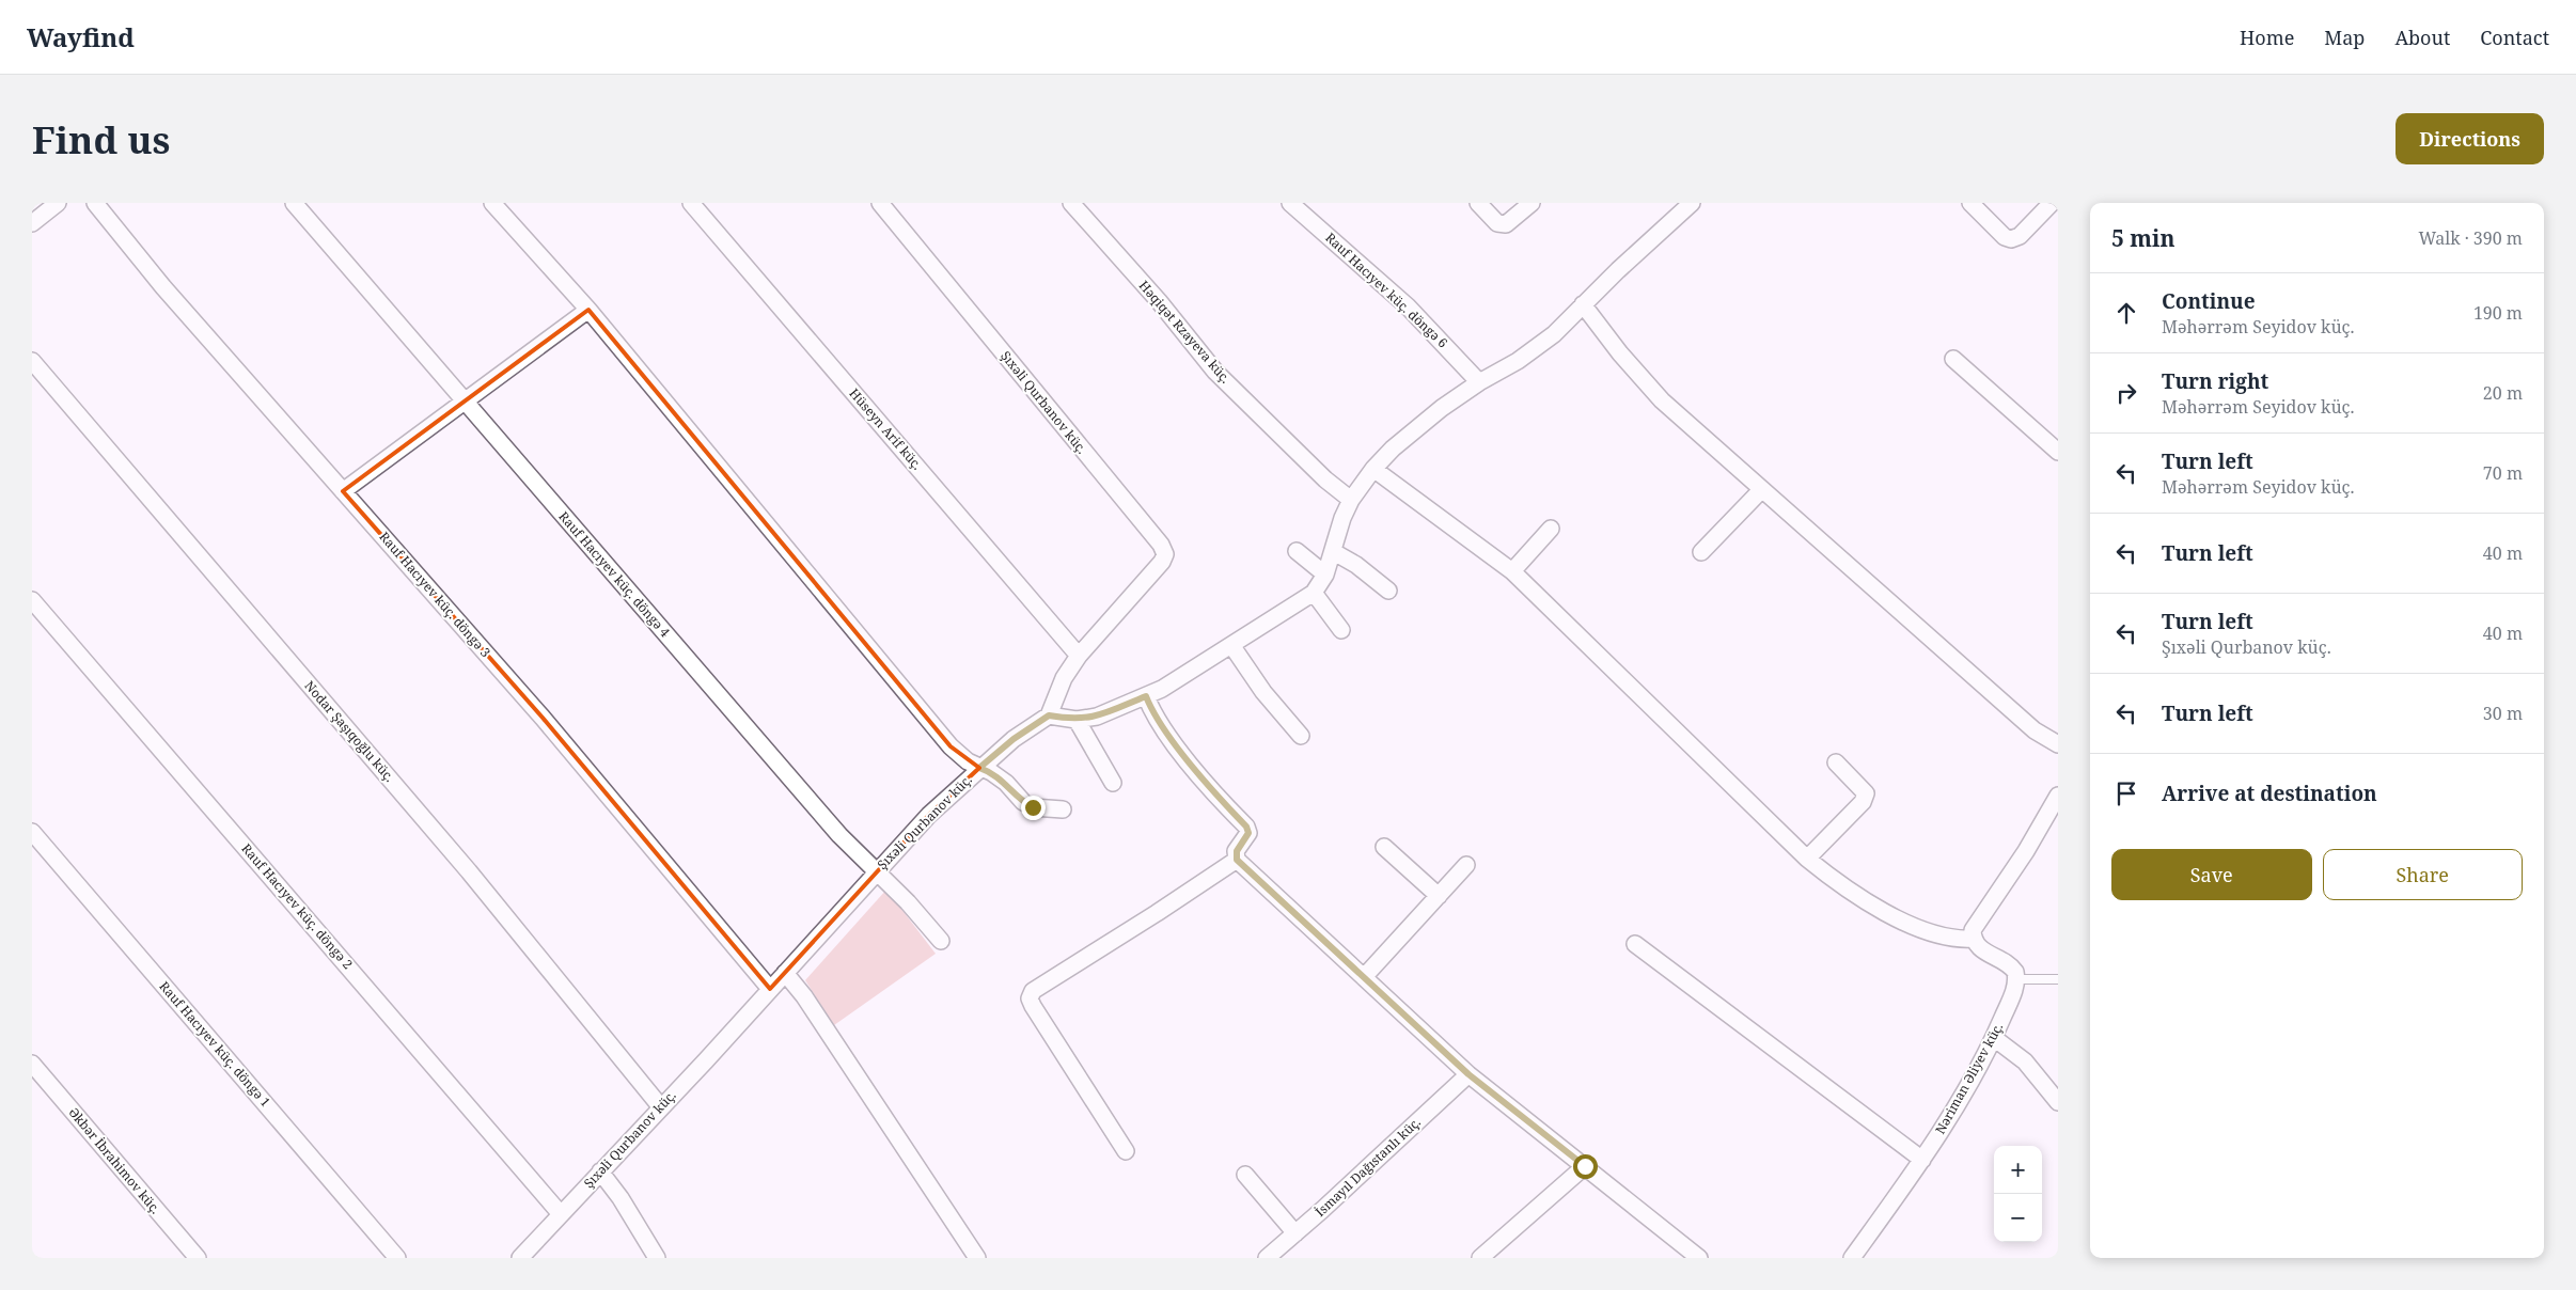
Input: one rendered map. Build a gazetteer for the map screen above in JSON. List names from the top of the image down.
{
  "streets": {
    "street": [
      "Rauf Hacıyev küç. döngə 6",
      "Həqiqət Rzayeva küç.",
      "Şıxəli Qurbanov küç.",
      "Hüseyn Arif küç.",
      "Rauf Hacıyev küç. döngə 4",
      "Rauf Hacıyev küç. döngə 3",
      "Nodar Şaşıqoğlu küç.",
      "Rauf Hacıyev küç. döngə 2",
      "Rauf Hacıyev küç. döngə 1",
      "Nəriman Əliyev küç.",
      "Əkbər İbrahimov küç.",
      "İsmayıl Dağıstanlı küç."
    ]
  },
  "crossings": [
    ["Şıxəli Qurbanov küç.", "Hüseyn Arif küç."],
    ["Şıxəli Qurbanov küç.", "Rauf Hacıyev küç. döngə 4"],
    ["Şıxəli Qurbanov küç.", "Rauf Hacıyev küç. döngə 3"],
    ["Şıxəli Qurbanov küç.", "Nodar Şaşıqoğlu küç."],
    ["Şıxəli Qurbanov küç.", "Rauf Hacıyev küç. döngə 2"]
  ],
  "page": {
    "header": "Wayfind",
    "nav": [
      "Home",
      "Map",
      "About",
      "Contact"
    ],
    "buttons": [
      "Directions",
      ["Save", "Share"]
    ],
    "title": "Find us",
    "heading": ["5 min", "Walk · 390 m"],
    "list": [
      ["Continue", "Məhərrəm Seyidov küç.", "190 m"],
      ["Turn right", "Məhərrəm Seyidov küç.", "20 m"],
      ["Turn left", "Məhərrəm Seyidov küç.", "70 m"],
      ["Turn left", "40 m"],
      ["Turn left", "Şıxəli Qurbanov küç.", "40 m"],
      ["Turn left", "30 m"],
      "Arrive at destination"
    ],
    "map_buttons": ["+", "−"]
  }
}
